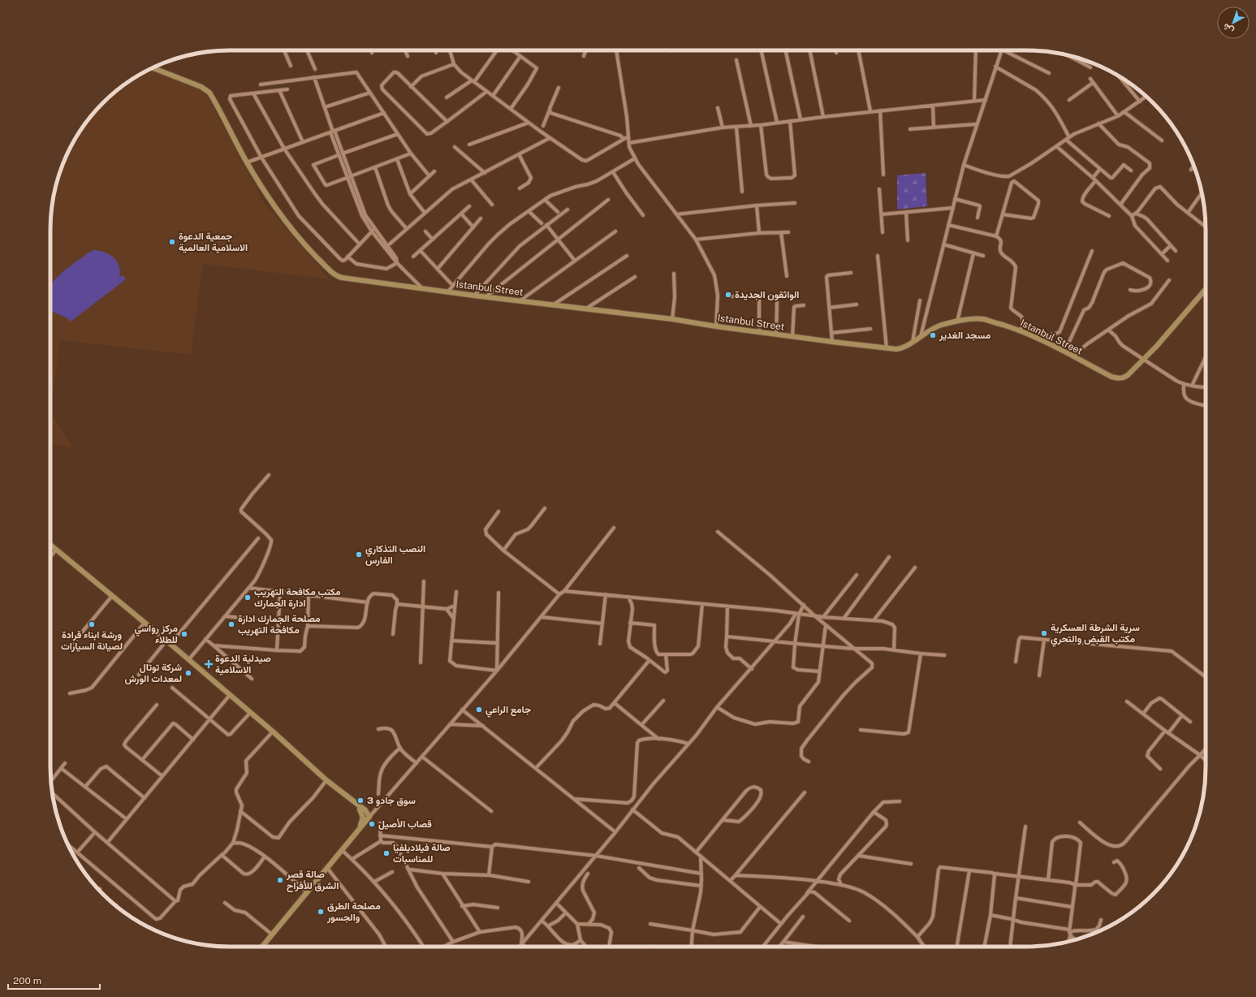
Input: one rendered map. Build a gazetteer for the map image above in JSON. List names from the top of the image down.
{
  "streets": {
    "street": ["Istanbul Street"]
  },
  "places": {
    "other": [
      "جمعية الدعوة الاسلامية العالمية",
      "الواثقون الجديدة",
      "مسجد الغدير",
      "النصب التذكاري الفارس",
      "مكتب مكافحة التهريب ادارة الجمارك",
      "ورشة ابناء قرادة لصيانة السيارات",
      "مصلحة الجمارك ادارة مكافحة التهريب",
      "سرية الشرطة العسكرية مكتب القبض والتحري",
      "مركز رواسي للطلاء",
      "شركة توتال لمعدات الورش",
      "جامع الراعي",
      "سوق جادو 3",
      "قصاب الأصيل",
      "صالة فيلاديلفيا للمناسبات",
      "صالة قصر الشرق للأفراح",
      "مصلحة الطرق والجسور"
    ],
    "health": ["صيدلية الدعوة الاسلامية"]
  },
  "scale_bar": "200 m",
  "north": "bottom left"
}
